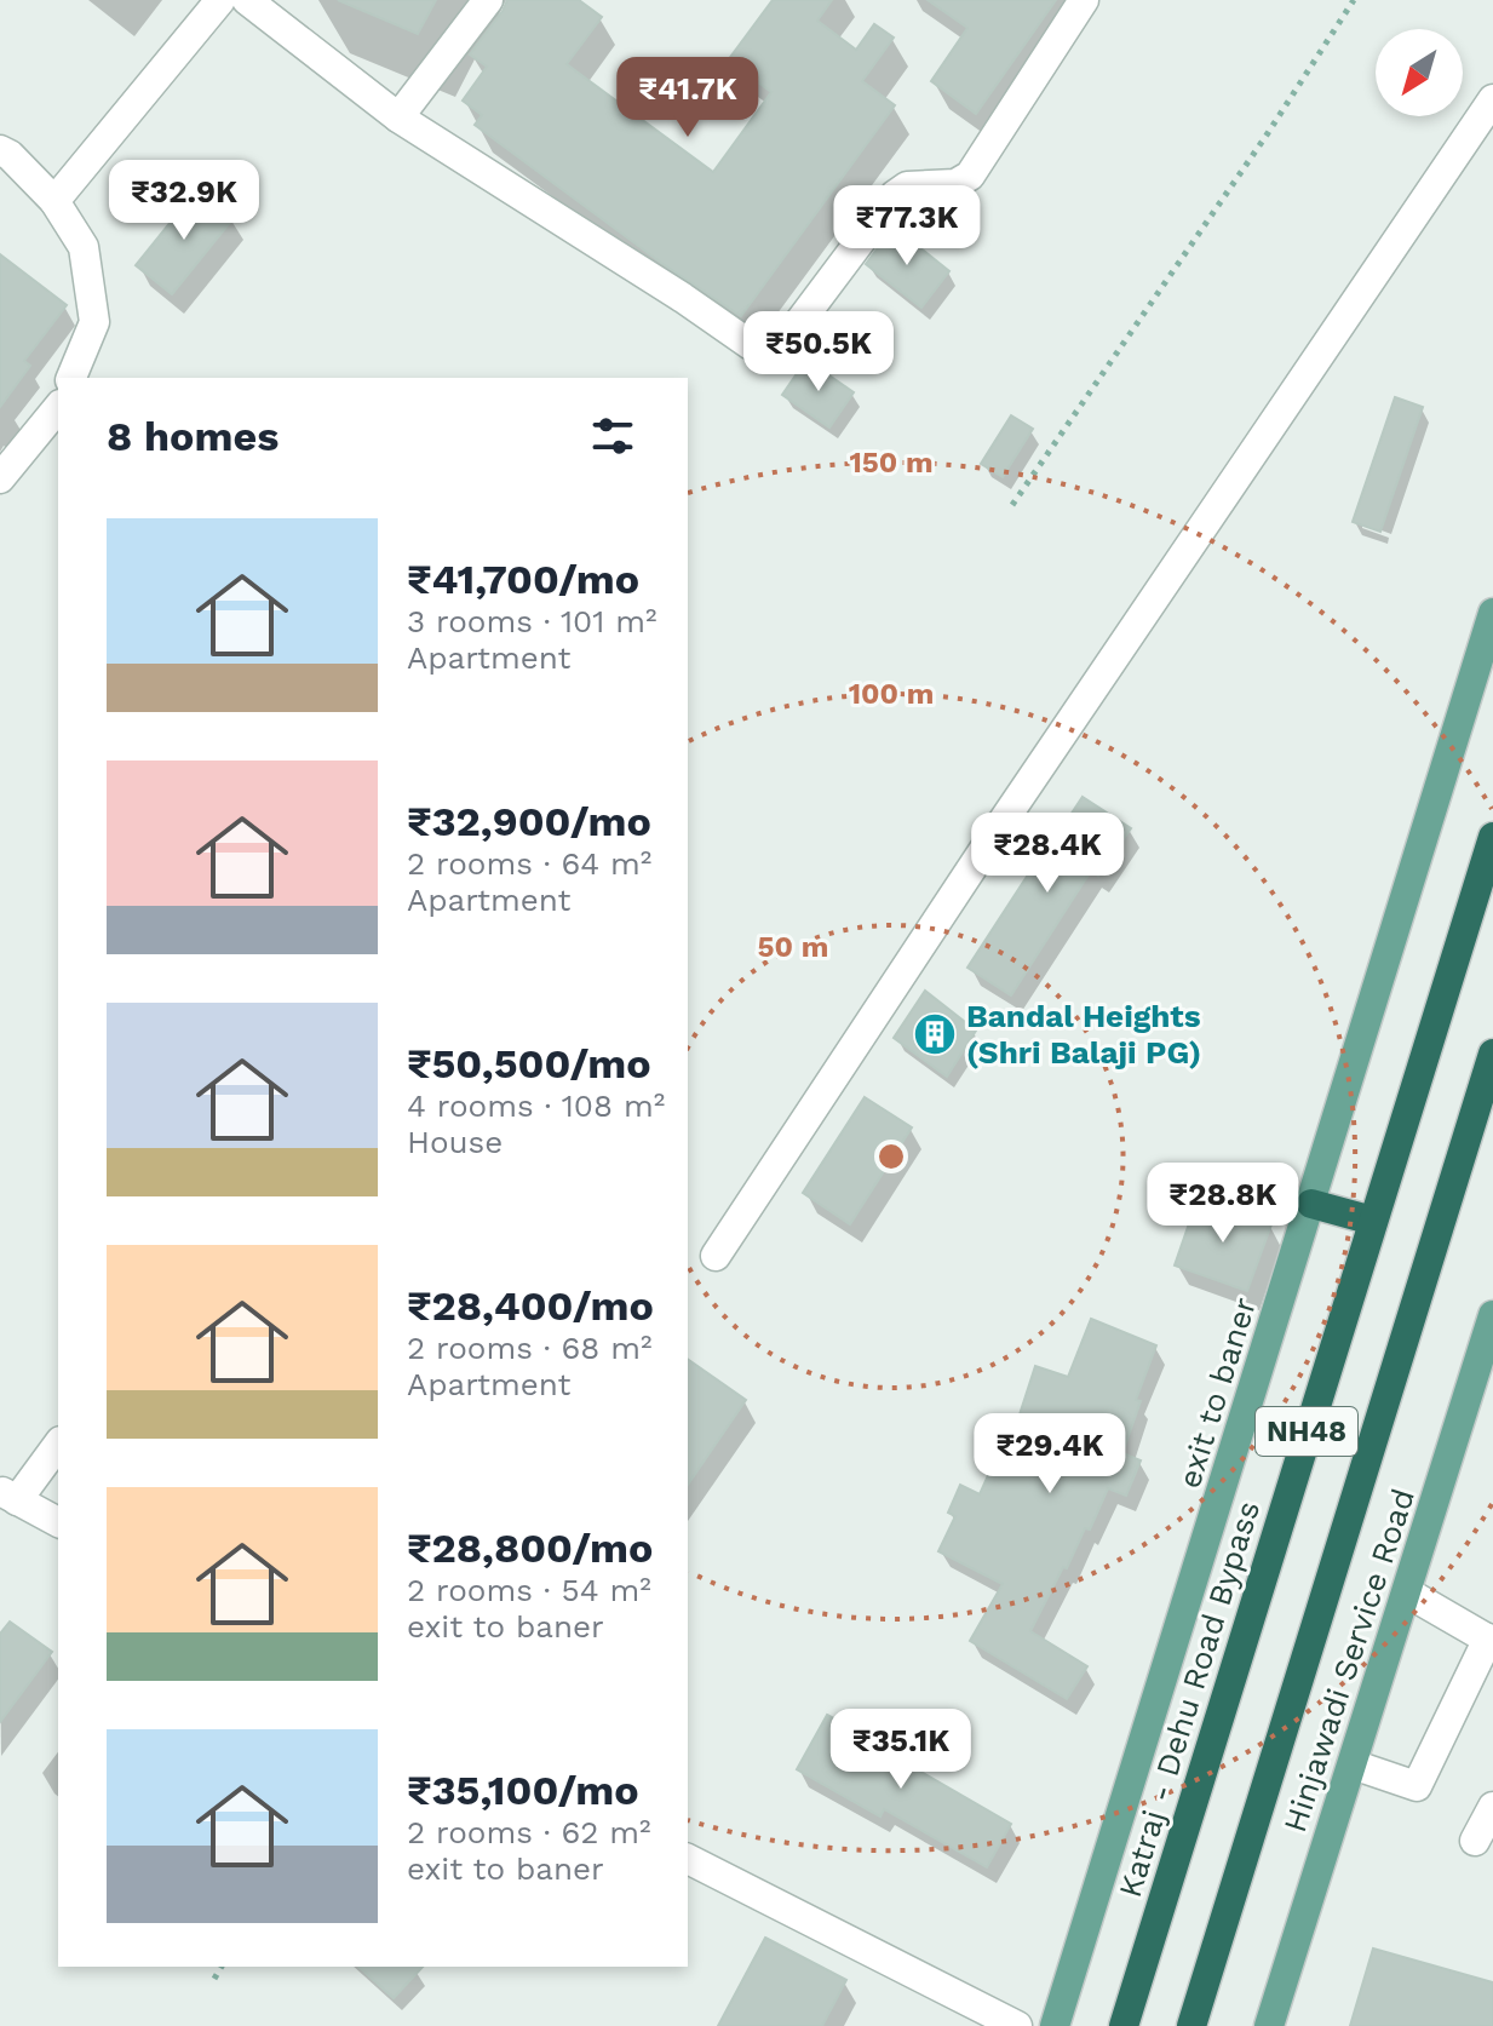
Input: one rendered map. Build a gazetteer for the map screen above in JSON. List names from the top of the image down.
{
  "streets": {
    "highway": ["NH48", "Katraj - Dehu Road Bypass"],
    "main road": ["exit to baner", "Hinjawadi Service Road"]
  },
  "places": {
    "building": ["Bandal Heights (Shri Balaji PG)"]
  },
  "north": "bottom left",
  "page": {
    "price": [
      "₹41.7K",
      "₹32.9K",
      "₹77.3K",
      "₹50.5K",
      "₹28.4K",
      "₹28.8K",
      "₹29.4K",
      "₹35.1K"
    ],
    "heading": "8 homes",
    "list": [
      {
        "name": "₹41,700/mo",
        "note": "3 rooms · 101 m² · Apartment"
      },
      {
        "name": "₹32,900/mo",
        "note": "2 rooms · 64 m² · Apartment"
      },
      {
        "name": "₹50,500/mo",
        "note": "4 rooms · 108 m² · House"
      },
      {
        "name": "₹28,400/mo",
        "note": "2 rooms · 68 m² · Apartment"
      },
      {
        "name": "₹28,800/mo",
        "note": "2 rooms · 54 m² · exit to baner"
      },
      {
        "name": "₹35,100/mo",
        "note": "2 rooms · 62 m² · exit to baner"
      }
    ]
  },
  "rings": ["150 m", "100 m", "50 m"]
}
